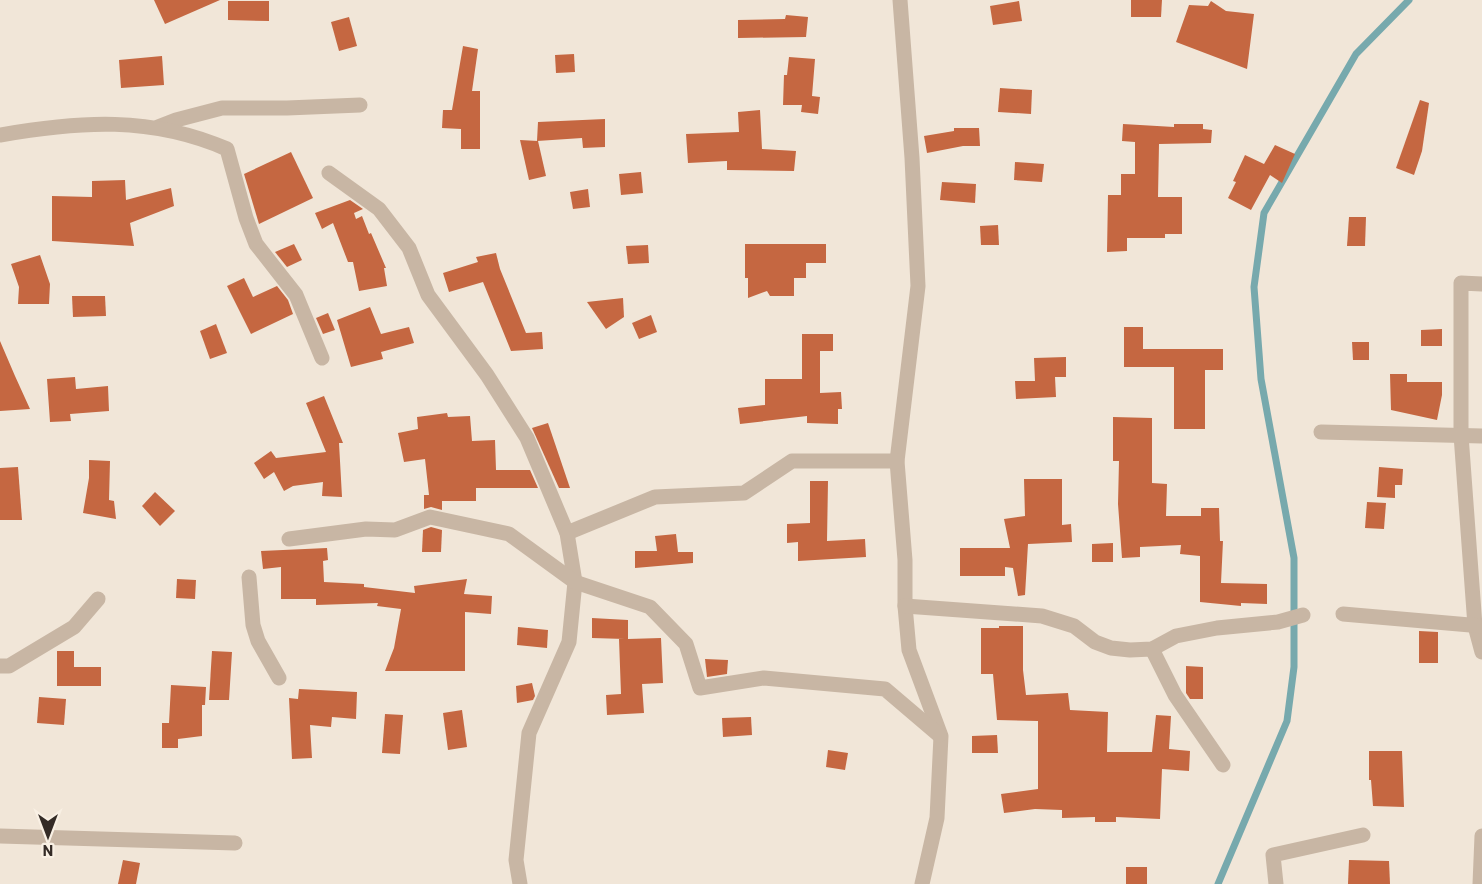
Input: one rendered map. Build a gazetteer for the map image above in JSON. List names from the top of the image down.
{
  "north": "bottom"
}
